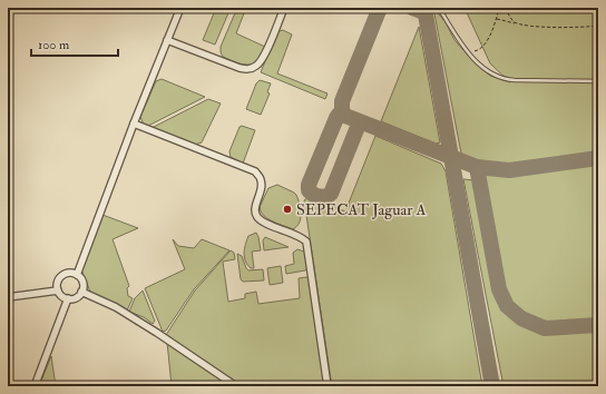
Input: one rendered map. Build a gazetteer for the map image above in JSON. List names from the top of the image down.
{
  "places": ["SEPECAT Jaguar A"],
  "scale_bar": "100 m"
}
